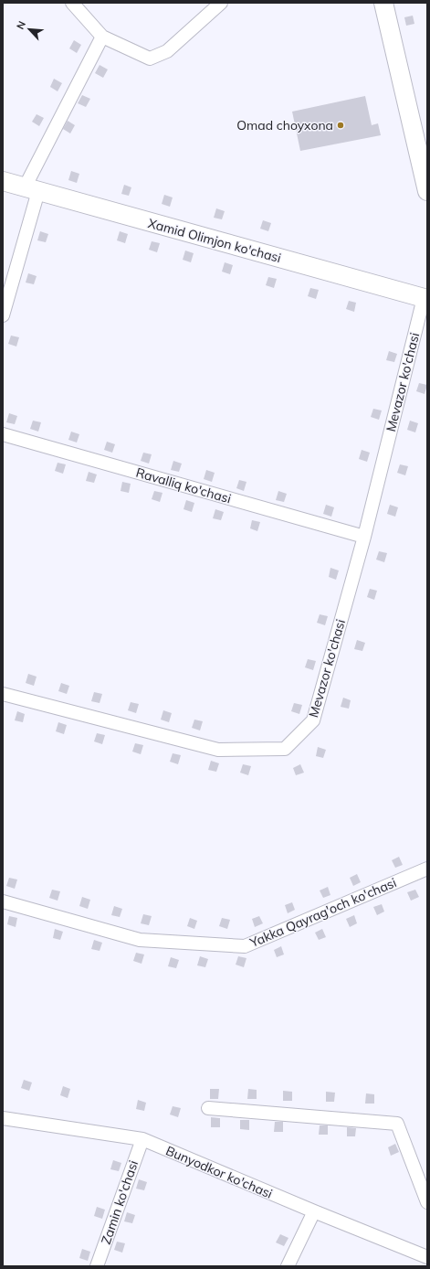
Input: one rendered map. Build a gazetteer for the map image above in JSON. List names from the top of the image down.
{
  "streets": {
    "main road": ["Xamid Olimjon ko'chasi"],
    "street": [
      "Mevazor ko'chasi",
      "Ravalliq ko'chasi",
      "Yakka Qayrag'och ko'chasi",
      "Bunyodkor ko'chasi",
      "Zamin ko'chasi"
    ]
  },
  "crossings": [
    ["Xamid Olimjon ko'chasi", "Mevazor ko'chasi"],
    ["Mevazor ko'chasi", "Ravalliq ko'chasi"],
    ["Bunyodkor ko'chasi", "Zamin ko'chasi"]
  ],
  "places": ["Omad choyxona"],
  "north": "top left"
}
